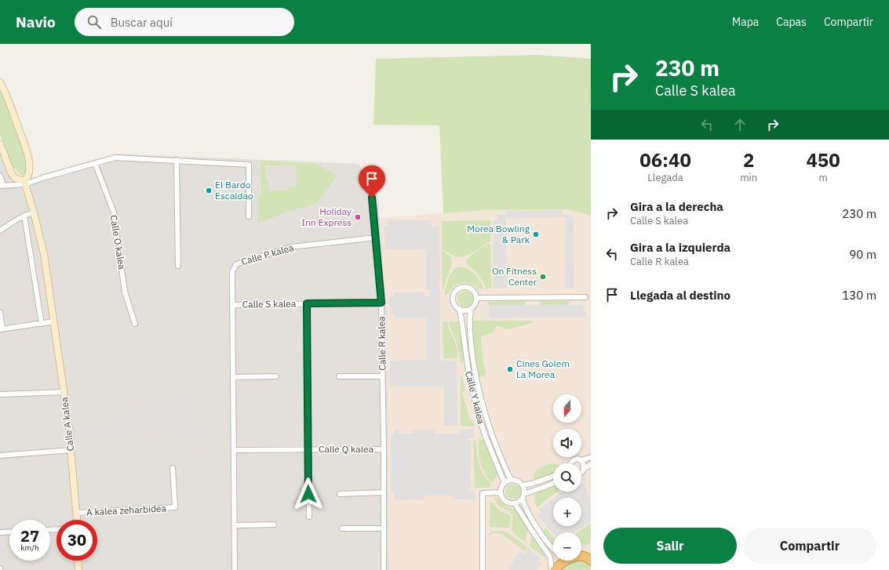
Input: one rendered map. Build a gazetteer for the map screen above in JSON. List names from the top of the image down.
{
  "streets": {
    "street": [
      "Calle O kalea",
      "Calle P kalea",
      "Calle S kalea",
      "Calle R kalea",
      "Calle Y kalea",
      "Calle A kalea",
      "Calle Q kalea",
      "A kalea zeharbidea"
    ]
  },
  "crossings": [
    ["Calle P kalea", "Calle S kalea"],
    ["Calle P kalea", "Calle R kalea"],
    ["Calle P kalea", "Calle Q kalea"],
    ["Calle S kalea", "Calle R kalea"],
    ["Calle R kalea", "Calle Q kalea"],
    ["Calle A kalea", "A kalea zeharbidea"]
  ],
  "places": [
    "El Bardo Escaldao",
    "Holiday Inn Express",
    "Morea Bowling & Park",
    "On Fitness Center",
    "Cines Golem La Morea"
  ],
  "north": "bottom",
  "page": {
    "header": "Navio",
    "search": "Buscar aquí",
    "nav": ["Mapa", "Capas", "Compartir"],
    "turn": ["230 m", "Calle S kalea"],
    "eta": [
      "06:40",
      "Llegada",
      "2",
      "min",
      "450",
      "m"
    ],
    "list": [
      {
        "name": "Gira a la derecha",
        "note": "Calle S kalea",
        "value": "230 m"
      },
      {
        "name": "Gira a la izquierda",
        "note": "Calle R kalea",
        "value": "90 m"
      },
      {
        "name": "Llegada al destino",
        "value": "130 m"
      }
    ],
    "map_buttons": ["+", "−"],
    "speed": "27 km/h",
    "limit": "30",
    "buttons": ["Salir", "Compartir"]
  }
}
